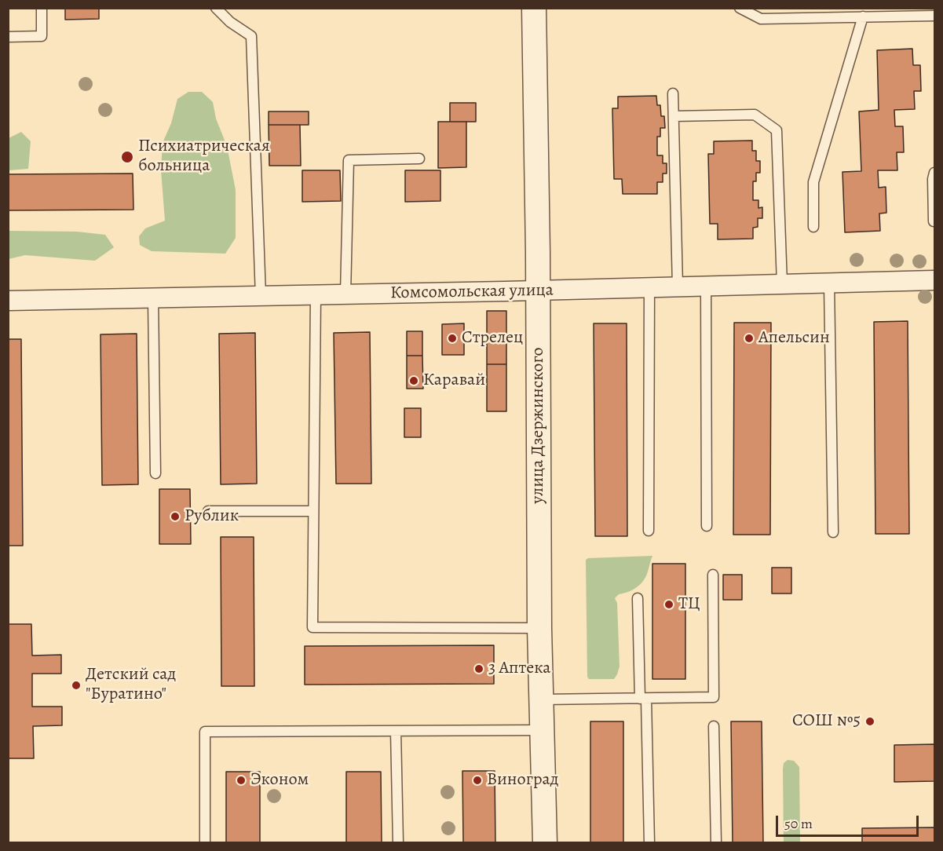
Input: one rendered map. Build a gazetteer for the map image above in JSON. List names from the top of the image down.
{
  "streets": {
    "street": ["Комсомольская улица", "улица Дзержинского"]
  },
  "crossings": [
    ["Комсомольская улица", "улица Дзержинского"]
  ],
  "places": [
    "Психиатрическая больница",
    "Стрелец",
    "Апельсин",
    "Каравай",
    "Рублик",
    "ТЦ",
    "3 Аптека",
    "Детский сад \"Буратино\"",
    "СОШ №5",
    "Эконом",
    "Виноград"
  ],
  "scale_bar": "50 m"
}
